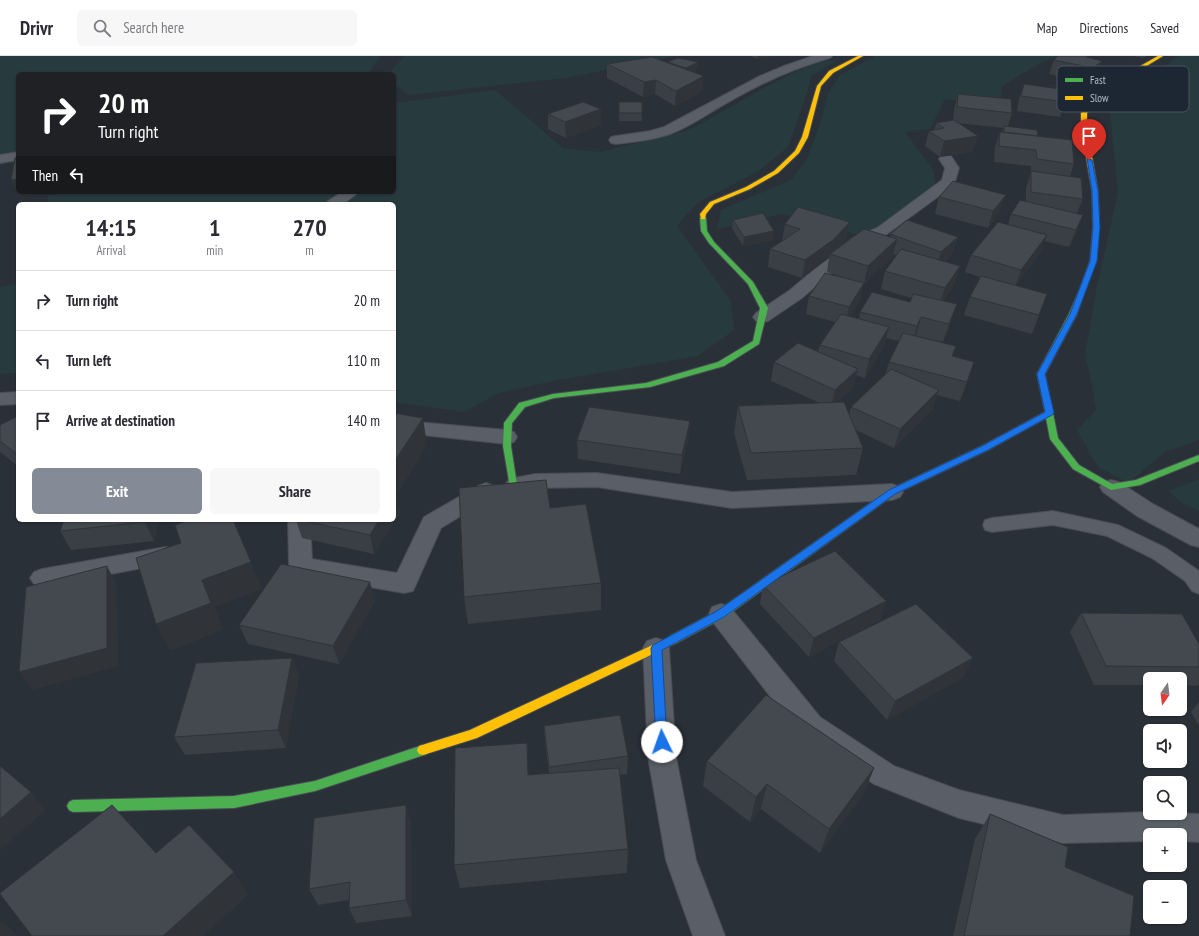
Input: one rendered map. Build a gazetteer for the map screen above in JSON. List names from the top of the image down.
{
  "legend": ["Fast", "Slow"],
  "north": "bottom",
  "page": {
    "header": "Drivr",
    "search": "Search here",
    "nav": ["Map", "Directions", "Saved"],
    "turn": ["20 m", "Turn right"],
    "then": "Then",
    "eta": [
      "14:15",
      "Arrival",
      "1",
      "min",
      "270",
      "m"
    ],
    "list": [
      {
        "name": "Turn right",
        "value": "20 m"
      },
      {
        "name": "Turn left",
        "value": "110 m"
      },
      {
        "name": "Arrive at destination",
        "value": "140 m"
      }
    ],
    "buttons": ["Exit", "Share"],
    "map_buttons": ["+", "−"]
  }
}
